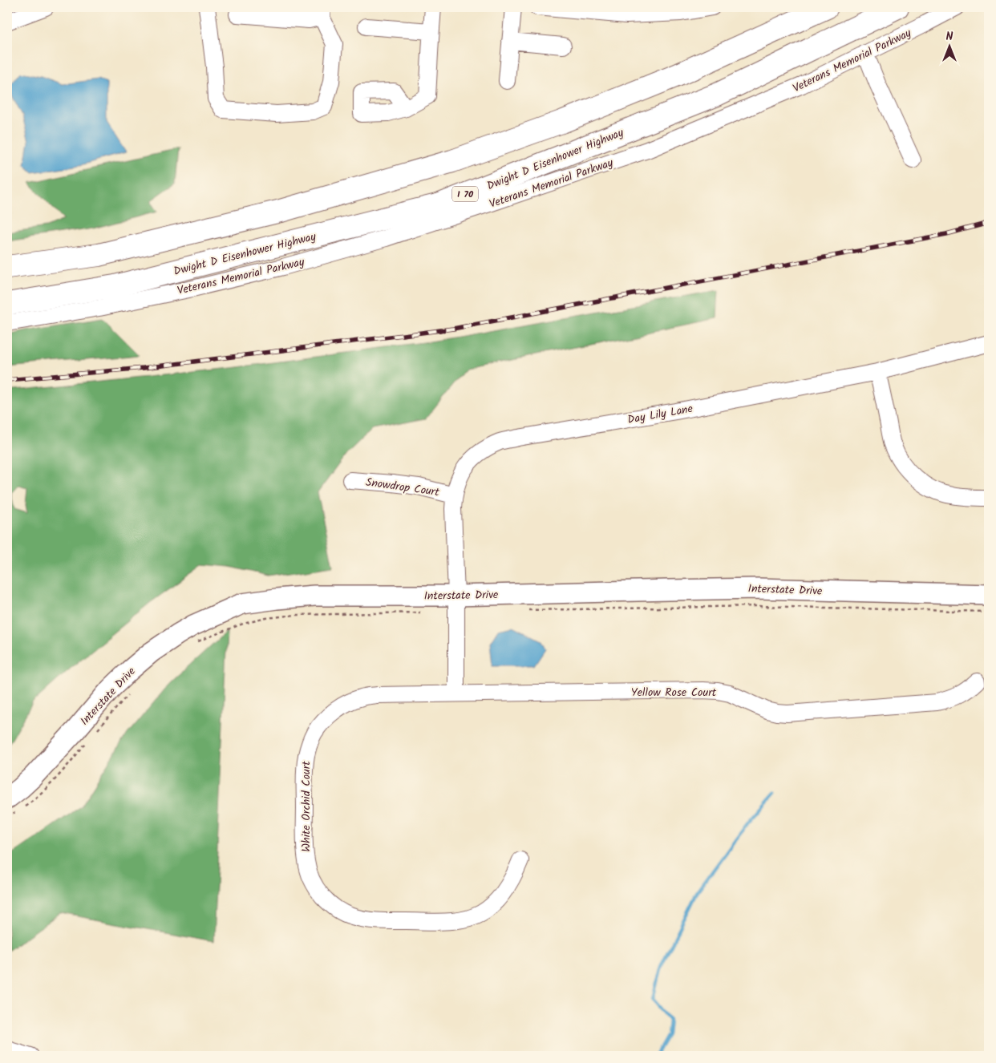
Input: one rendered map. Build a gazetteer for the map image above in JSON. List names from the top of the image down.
{
  "streets": {
    "highway": ["Dwight D Eisenhower Highway", "I 70"],
    "main road": ["Interstate Drive"],
    "street": [
      "Veterans Memorial Parkway",
      "Day Lily Lane",
      "Snowdrop Court",
      "Yellow Rose Court",
      "White Orchid Court"
    ]
  },
  "crossings": [
    ["Day Lily Lane", "Snowdrop Court"],
    ["Day Lily Lane", "Interstate Drive"],
    ["Day Lily Lane", "Yellow Rose Court"],
    ["Day Lily Lane", "White Orchid Court"],
    ["Yellow Rose Court", "White Orchid Court"]
  ],
  "north": "top"
}
